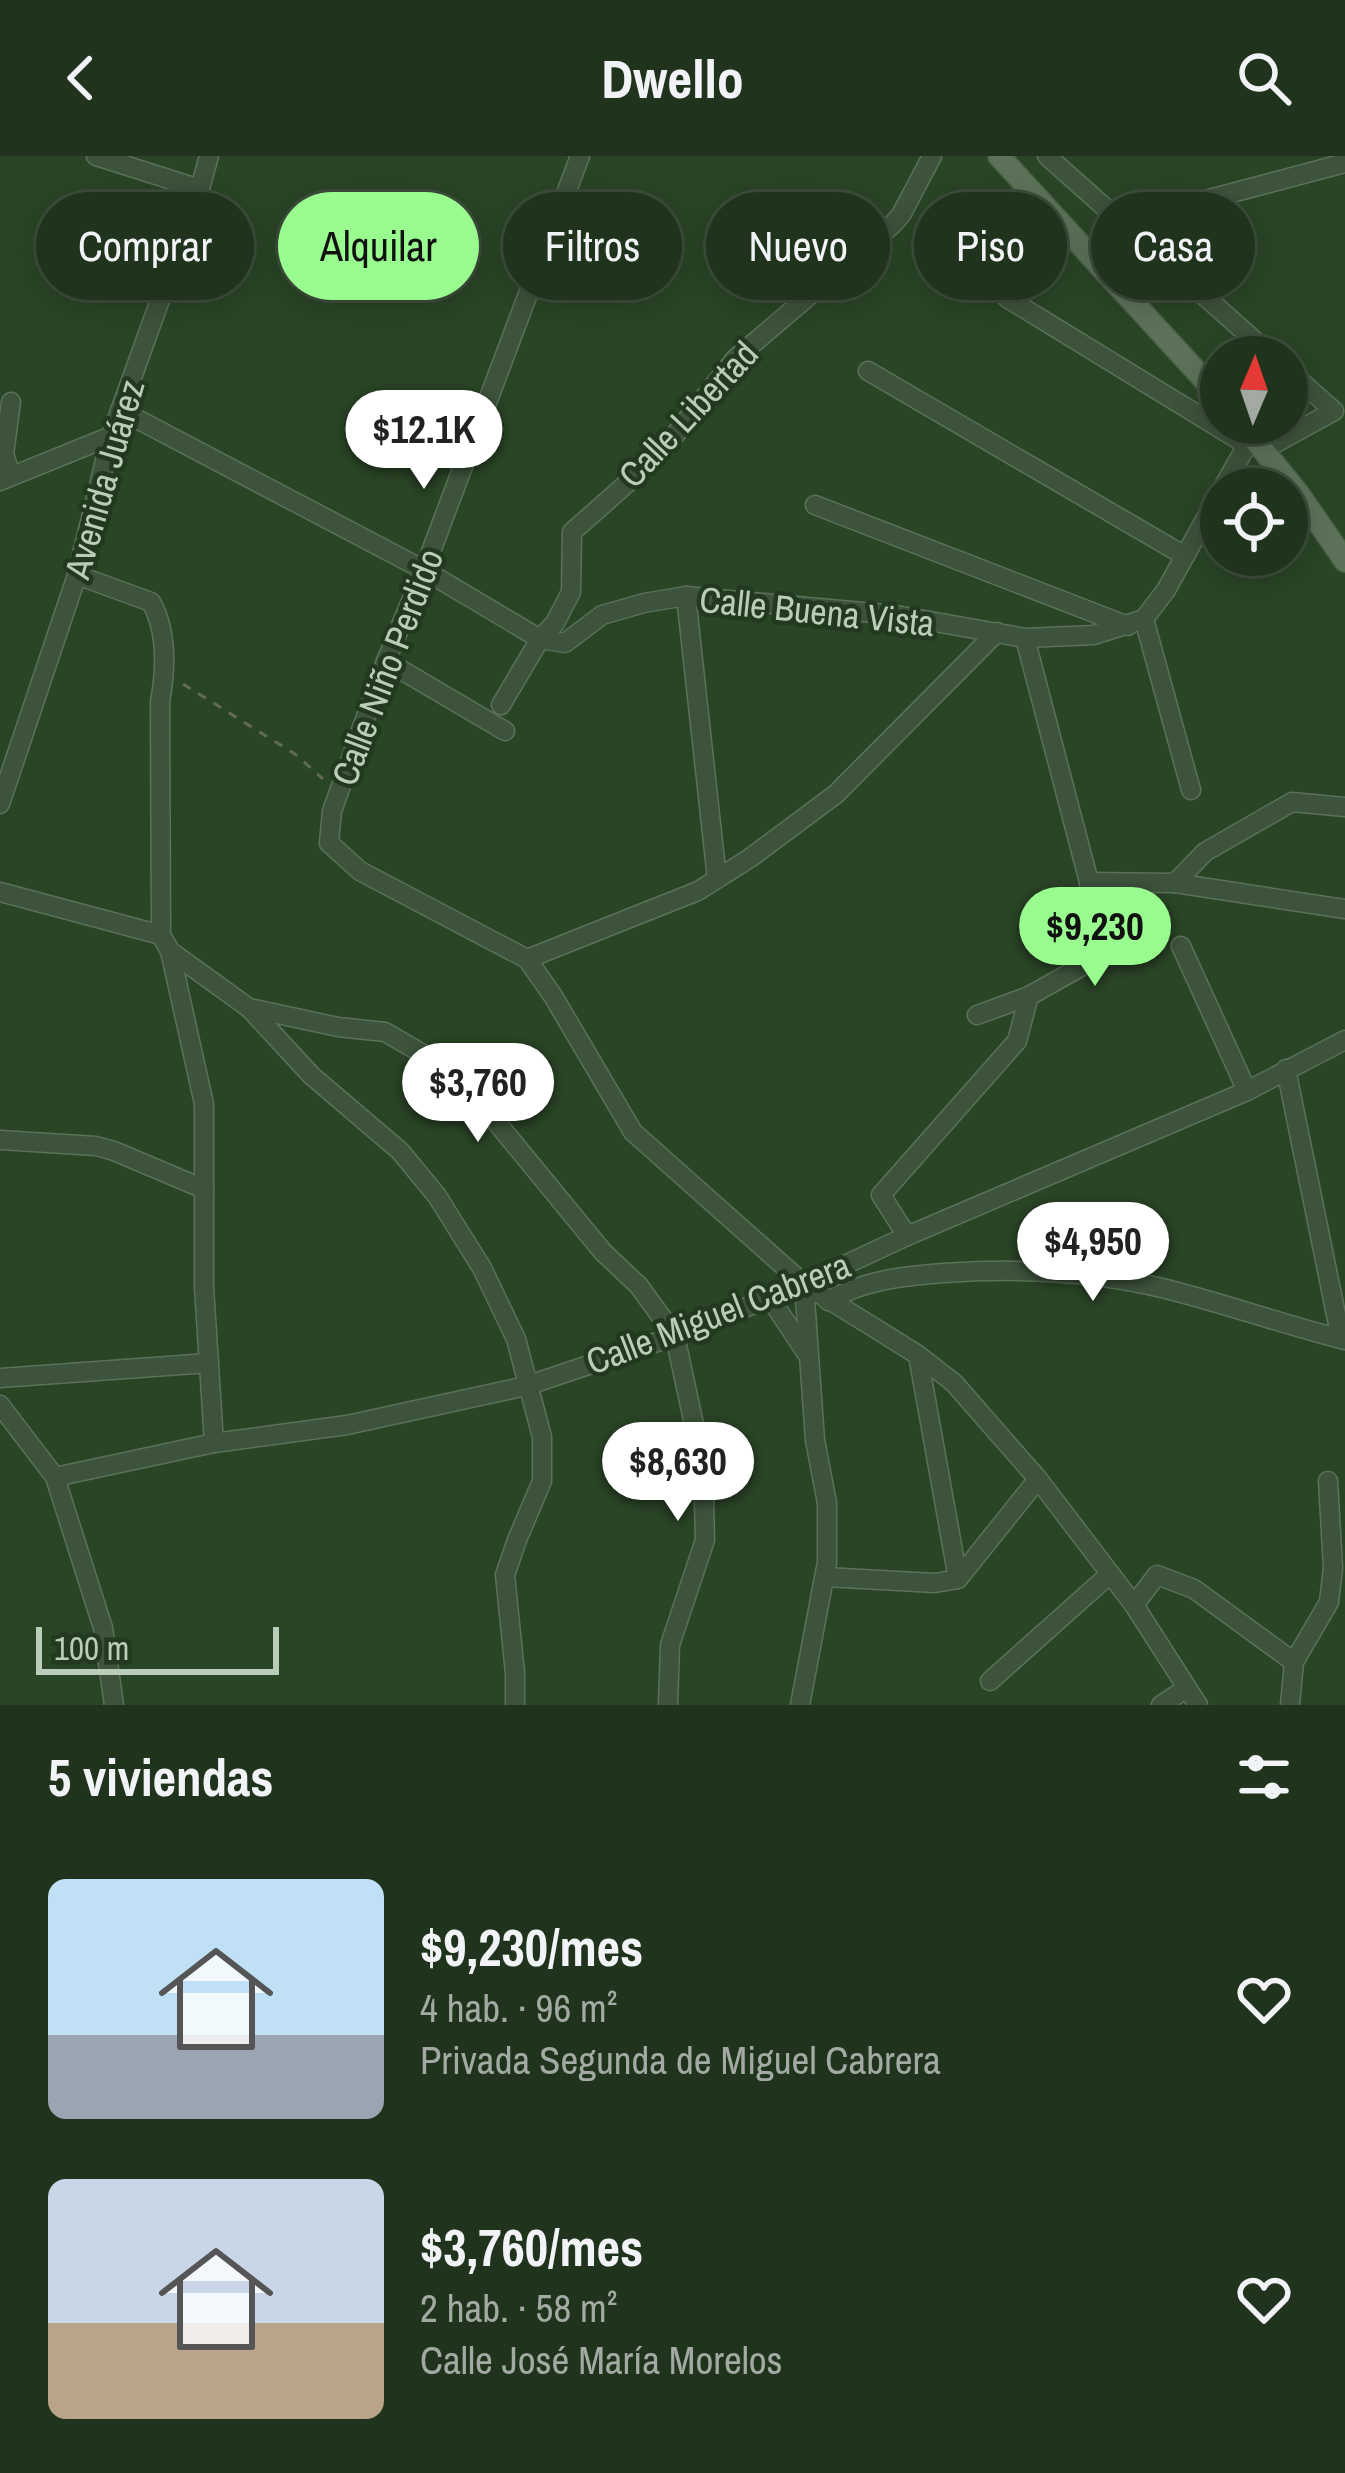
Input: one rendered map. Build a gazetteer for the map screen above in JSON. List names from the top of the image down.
{
  "streets": {
    "street": [
      "Calle Libertad",
      "Avenida Juárez",
      "Calle Buena Vista",
      "Calle Niño Perdido",
      "Calle Miguel Cabrera"
    ]
  },
  "crossings": [
    ["Calle Libertad", "Calle Buena Vista"]
  ],
  "scale_bar": "100 m",
  "north": "top",
  "page": {
    "header": "Dwello",
    "chip": [
      "Comprar",
      "Alquilar",
      "Filtros",
      "Nuevo",
      "Piso",
      "Casa"
    ],
    "price": [
      "$12.1K",
      "$9,230",
      "$3,760",
      "$4,950",
      "$8,630"
    ],
    "scale": "100 m",
    "heading": "5 viviendas",
    "list": [
      {
        "name": "$9,230/mes",
        "note": "4 hab. · 96 m² · Privada Segunda de Miguel Cabrera"
      },
      {
        "name": "$3,760/mes",
        "note": "2 hab. · 58 m² · Calle José María Morelos"
      }
    ]
  }
}
